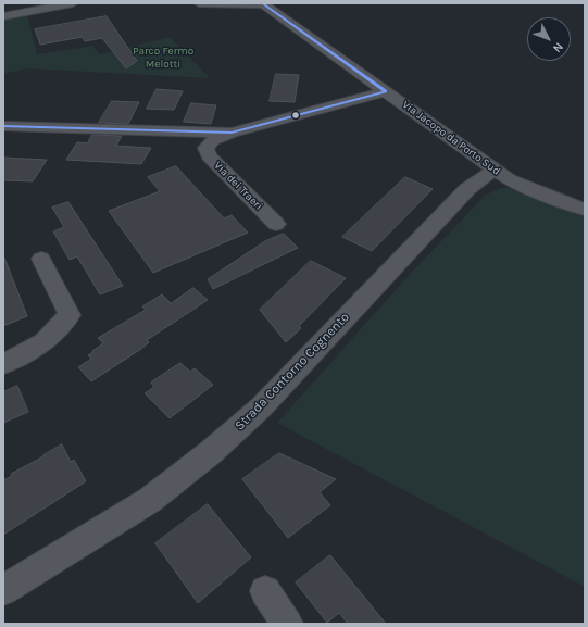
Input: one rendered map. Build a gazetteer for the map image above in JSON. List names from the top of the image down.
{
  "streets": {
    "street": ["Via Jacopo da Porto Sud", "Via dei Traeri", "Strada Contorno Cognento"]
  },
  "crossings": [
    ["Via Jacopo da Porto Sud", "Via dei Traeri"],
    ["Via Jacopo da Porto Sud", "Strada Contorno Cognento"]
  ],
  "parks": ["Parco Fermo Melotti"],
  "north": "bottom right"
}
